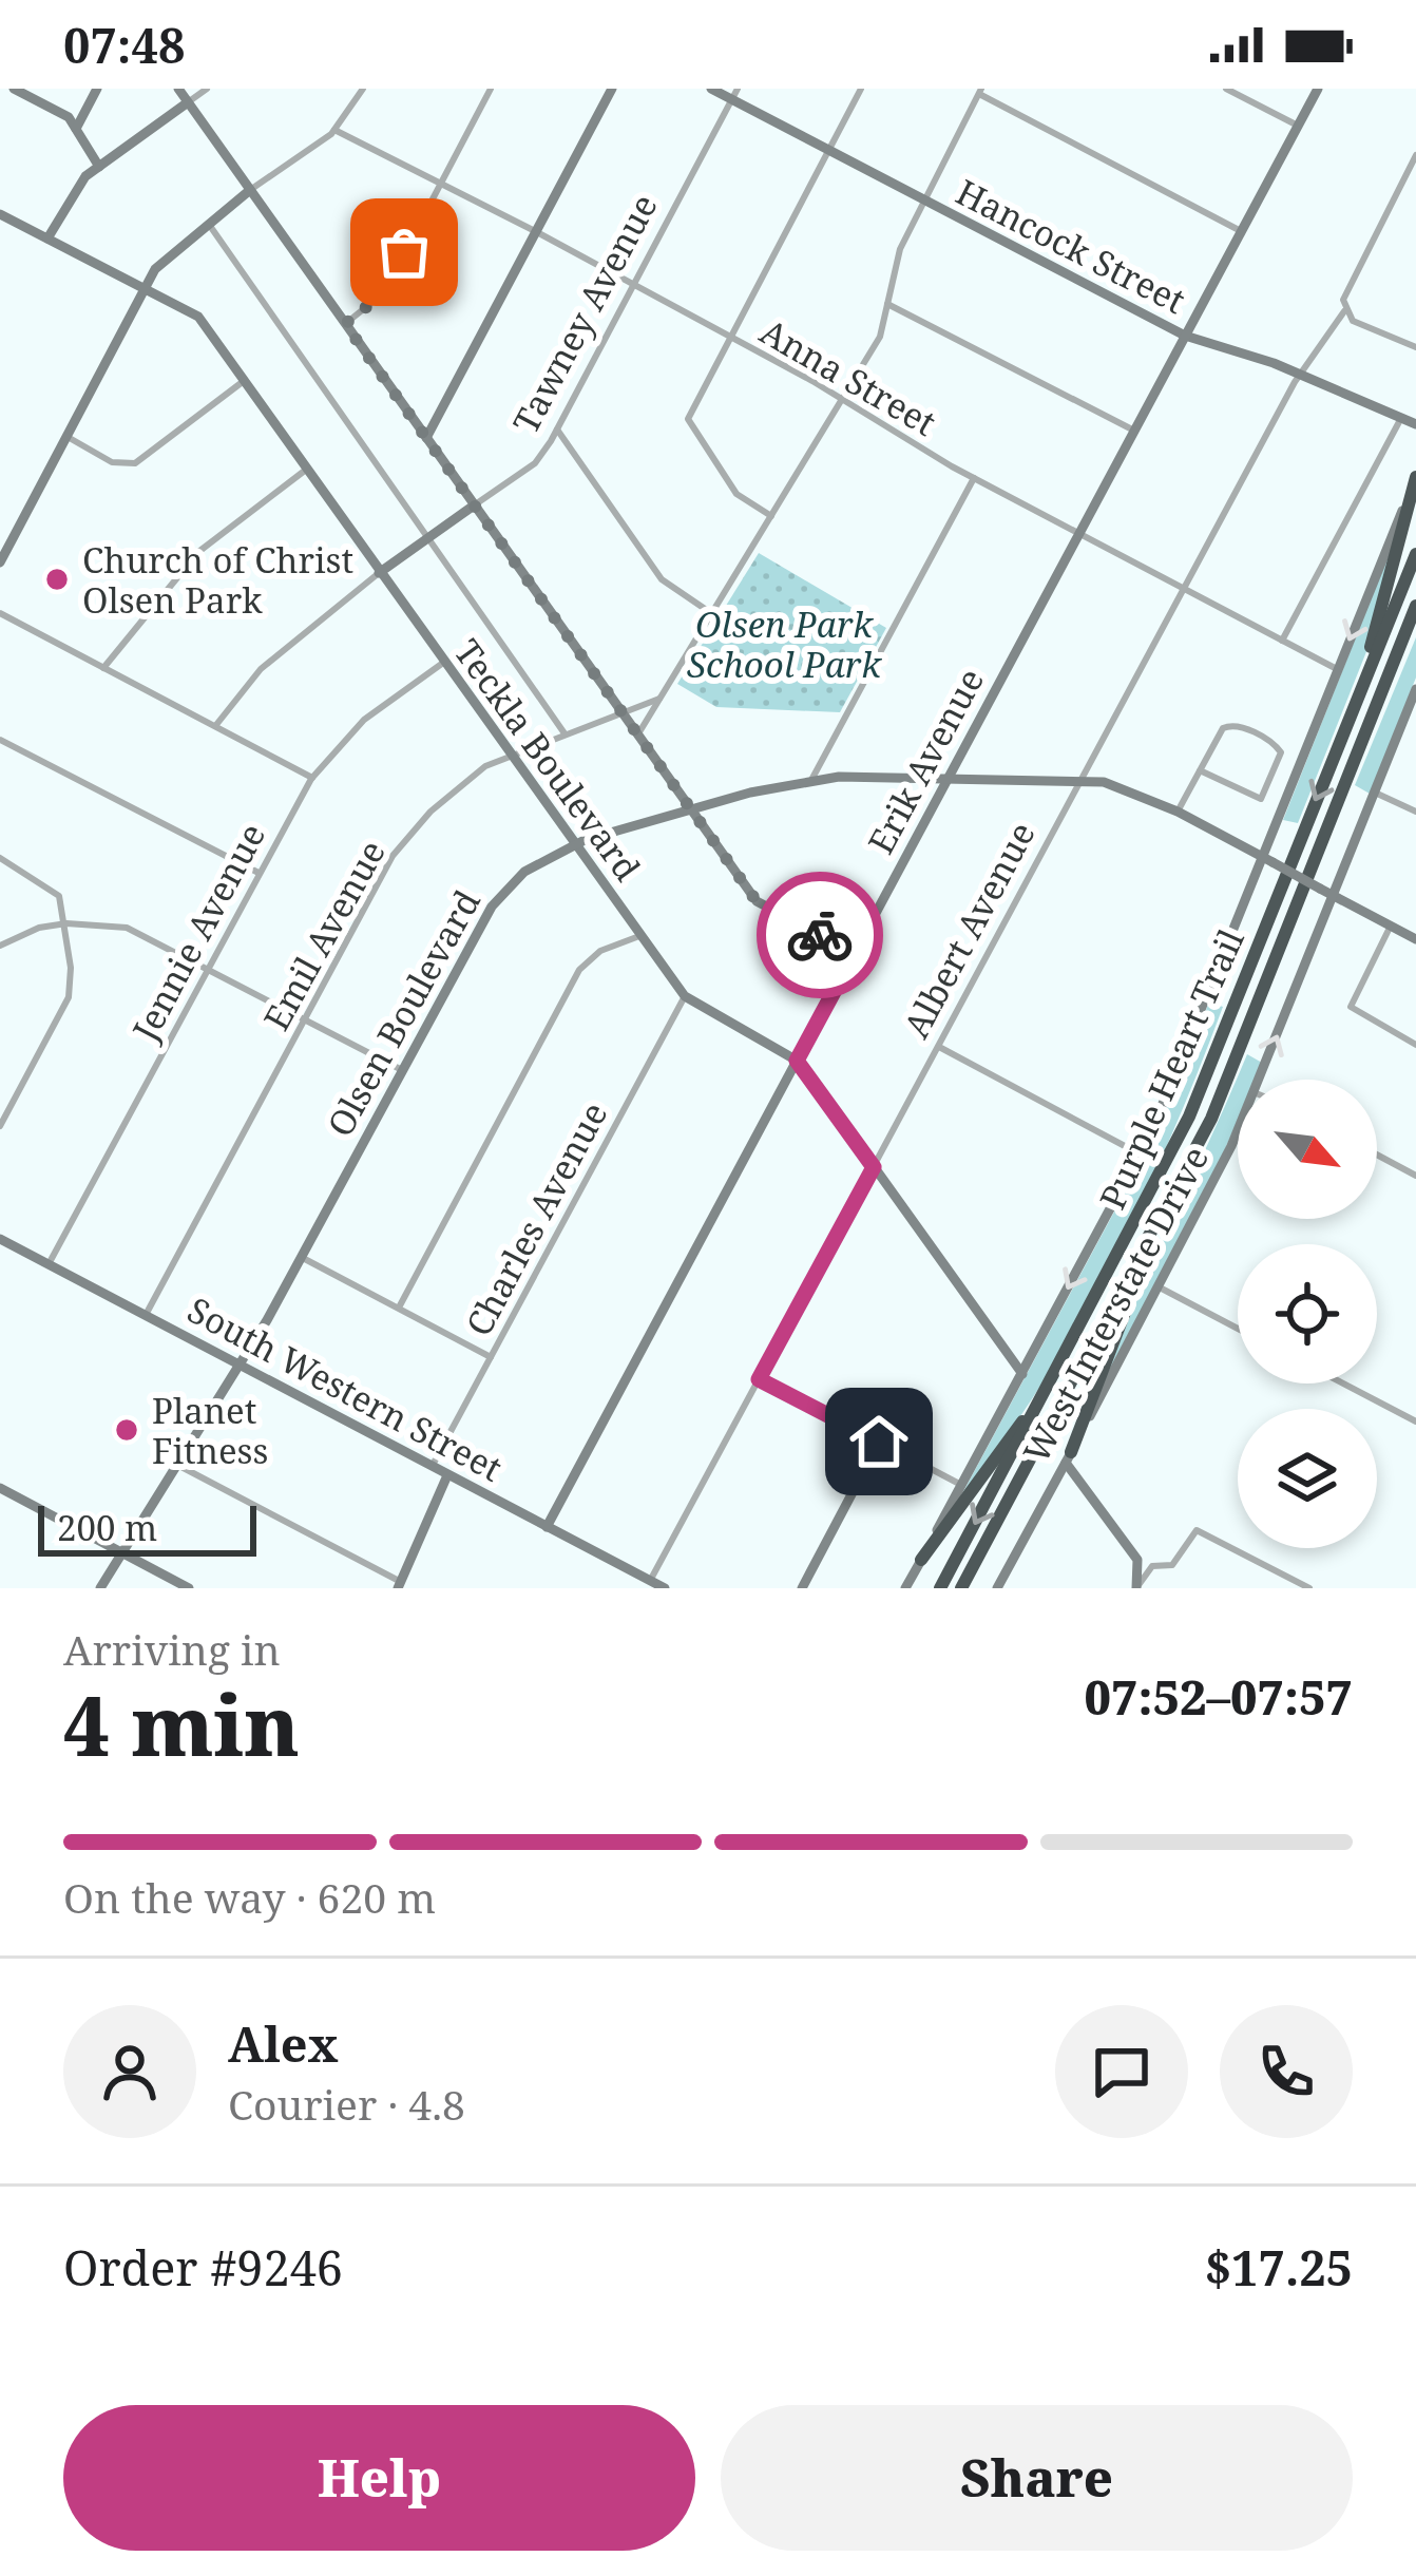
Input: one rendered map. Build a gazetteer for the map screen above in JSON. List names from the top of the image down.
{
  "streets": {
    "highway": ["Purple Heart Trail"],
    "main road": [
      "Hancock Street",
      "Tawney Avenue",
      "Teckla Boulevard",
      "Erik Avenue",
      "Albert Avenue",
      "Olsen Boulevard",
      "West Interstate Drive",
      "South Western Street"
    ],
    "street": [
      "Anna Street",
      "Jennie Avenue",
      "Emil Avenue",
      "Charles Avenue"
    ]
  },
  "crossings": [
    ["Hancock Street", "Tawney Avenue"],
    ["Hancock Street", "Erik Avenue"],
    ["Hancock Street", "Albert Avenue"],
    ["Tawney Avenue", "Anna Street"],
    ["Tawney Avenue", "Teckla Boulevard"],
    ["Anna Street", "Erik Avenue"],
    ["Anna Street", "Albert Avenue"],
    ["Anna Street", "West Interstate Drive"],
    ["Teckla Boulevard", "Erik Avenue"],
    ["Teckla Boulevard", "Albert Avenue"],
    ["Teckla Boulevard", "Jennie Avenue"],
    ["Teckla Boulevard", "Emil Avenue"],
    ["Teckla Boulevard", "Olsen Boulevard"],
    ["Teckla Boulevard", "Charles Avenue"],
    ["Teckla Boulevard", "West Interstate Drive"],
    ["Erik Avenue", "Olsen Boulevard"],
    ["Erik Avenue", "South Western Street"],
    ["Albert Avenue", "Olsen Boulevard"],
    ["Albert Avenue", "South Western Street"],
    ["Jennie Avenue", "South Western Street"],
    ["Emil Avenue", "South Western Street"],
    ["Olsen Boulevard", "West Interstate Drive"],
    ["Olsen Boulevard", "South Western Street"],
    ["Charles Avenue", "South Western Street"]
  ],
  "parks": ["Olsen Park School Park"],
  "places": ["Church of Christ Olsen Park", "Planet Fitness"],
  "scale_bar": "200 m",
  "north": "bottom right",
  "page": {
    "status": "07:48",
    "scale": "200 m",
    "heading": ["4 min", "Arriving in", "07:52–07:57"],
    "panel": [
      "Alex",
      "Courier · 4.8",
      "Order #9246",
      "$17.25"
    ],
    "bar": "On the way · 620 m",
    "buttons": ["Help", "Share"]
  }
}
